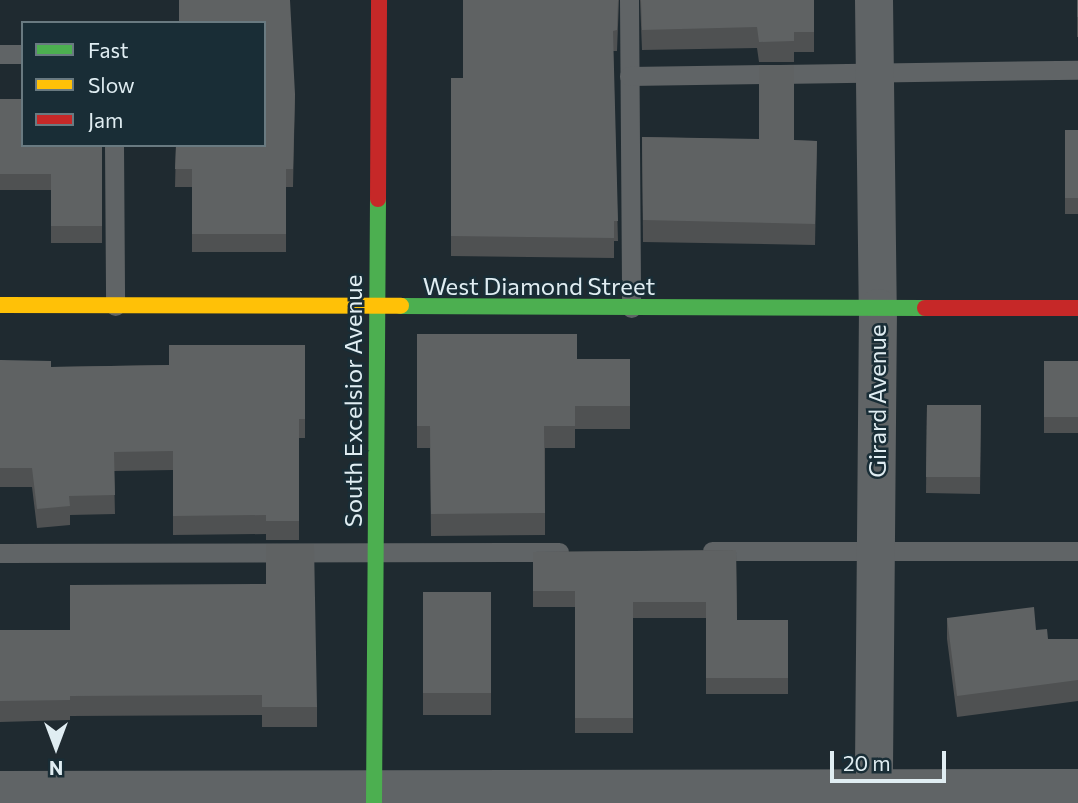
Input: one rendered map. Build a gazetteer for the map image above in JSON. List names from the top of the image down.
{
  "streets": {
    "street": ["West Diamond Street", "South Excelsior Avenue", "Girard Avenue"]
  },
  "crossings": [
    ["West Diamond Street", "South Excelsior Avenue"],
    ["West Diamond Street", "Girard Avenue"]
  ],
  "legend": ["Fast", "Slow", "Jam"],
  "scale_bar": "20 m",
  "north": "bottom"
}
